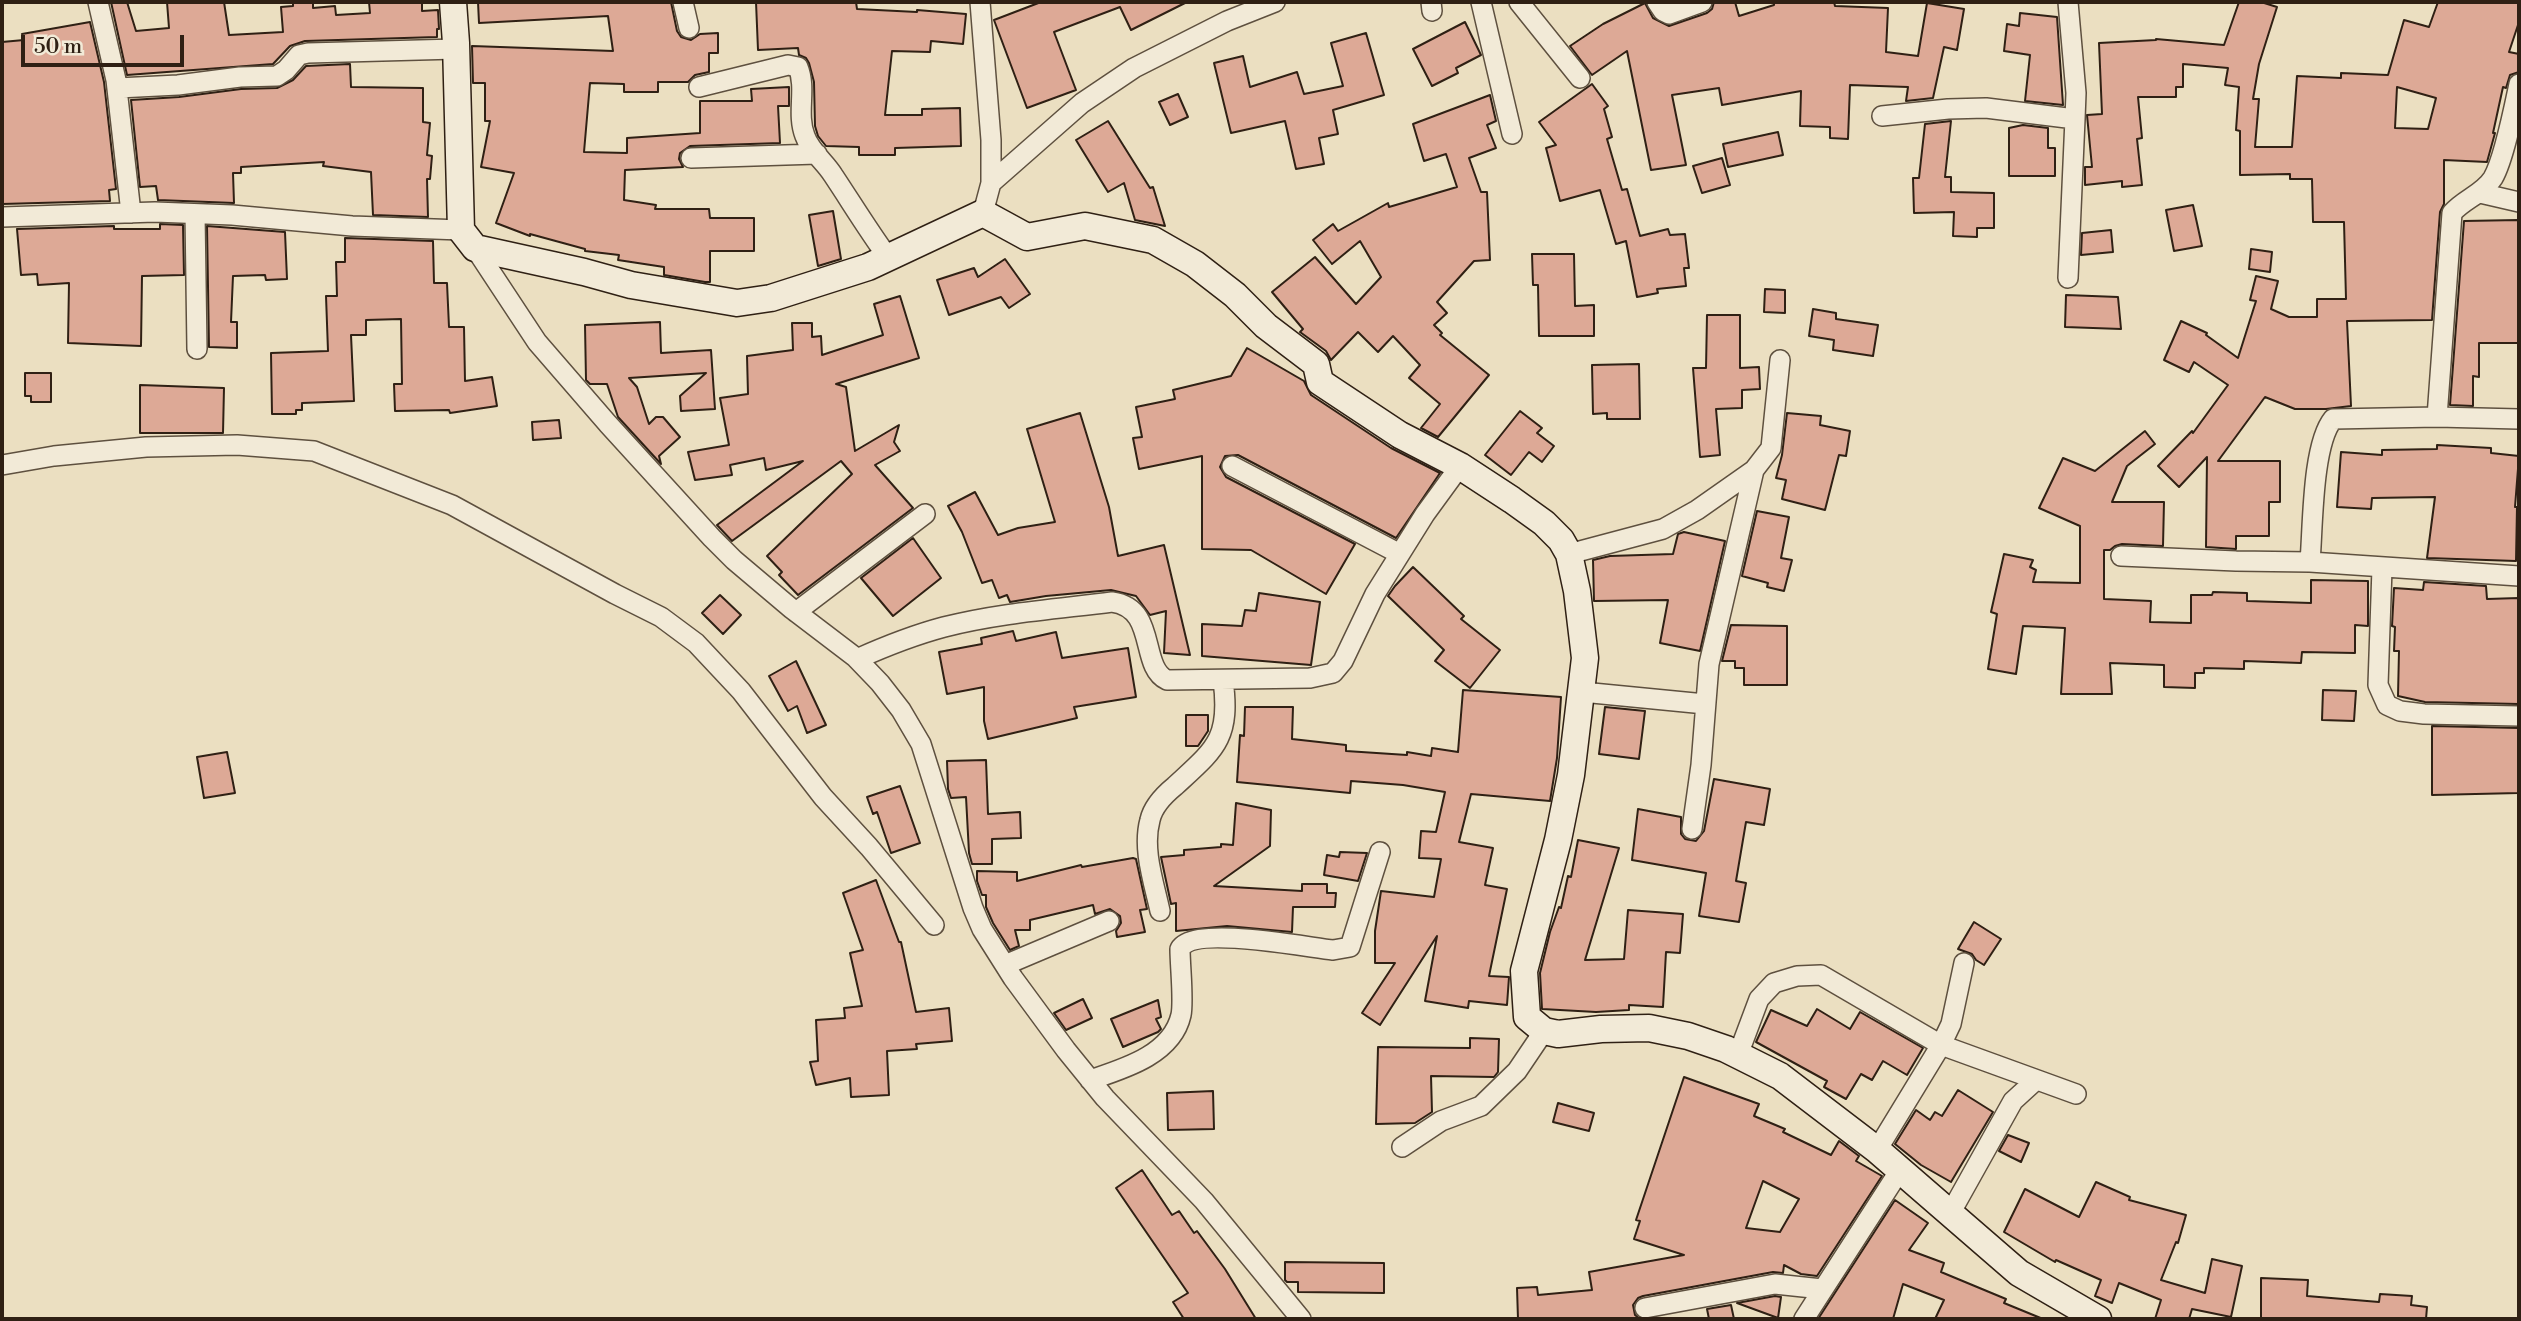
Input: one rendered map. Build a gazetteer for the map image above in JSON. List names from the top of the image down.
{
  "scale_bar": "50 m"
}
